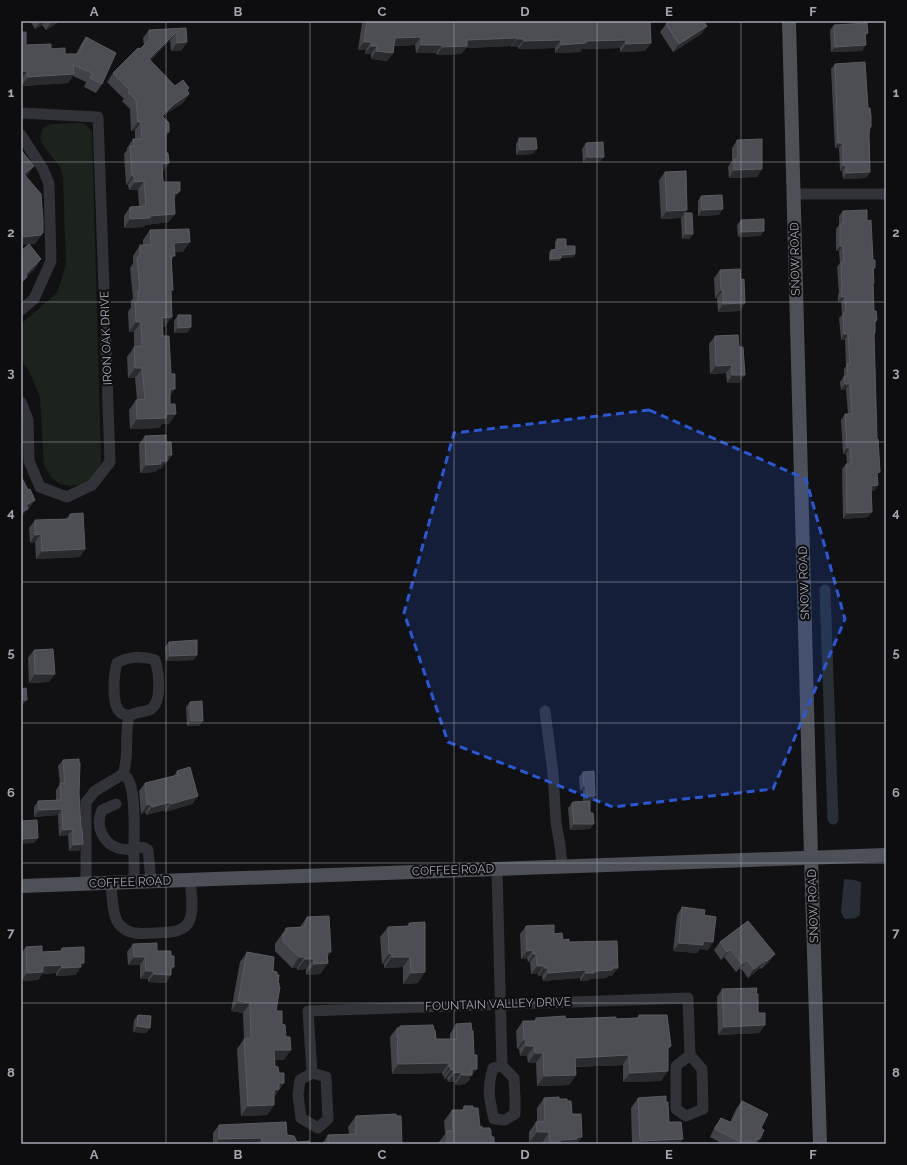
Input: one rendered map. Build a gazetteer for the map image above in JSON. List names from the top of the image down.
{
  "streets": {
    "main road": ["SNOW ROAD", "COFFEE ROAD"],
    "street": ["IRON OAK DRIVE", "FOUNTAIN VALLEY DRIVE"]
  },
  "crossings": [
    ["SNOW ROAD", "COFFEE ROAD"]
  ],
  "grid": {
    "columns": [
      "A",
      "B",
      "C",
      "D",
      "E",
      "F"
    ],
    "rows": [
      "1",
      "2",
      "3",
      "4",
      "5",
      "6",
      "7",
      "8"
    ]
  }
}
